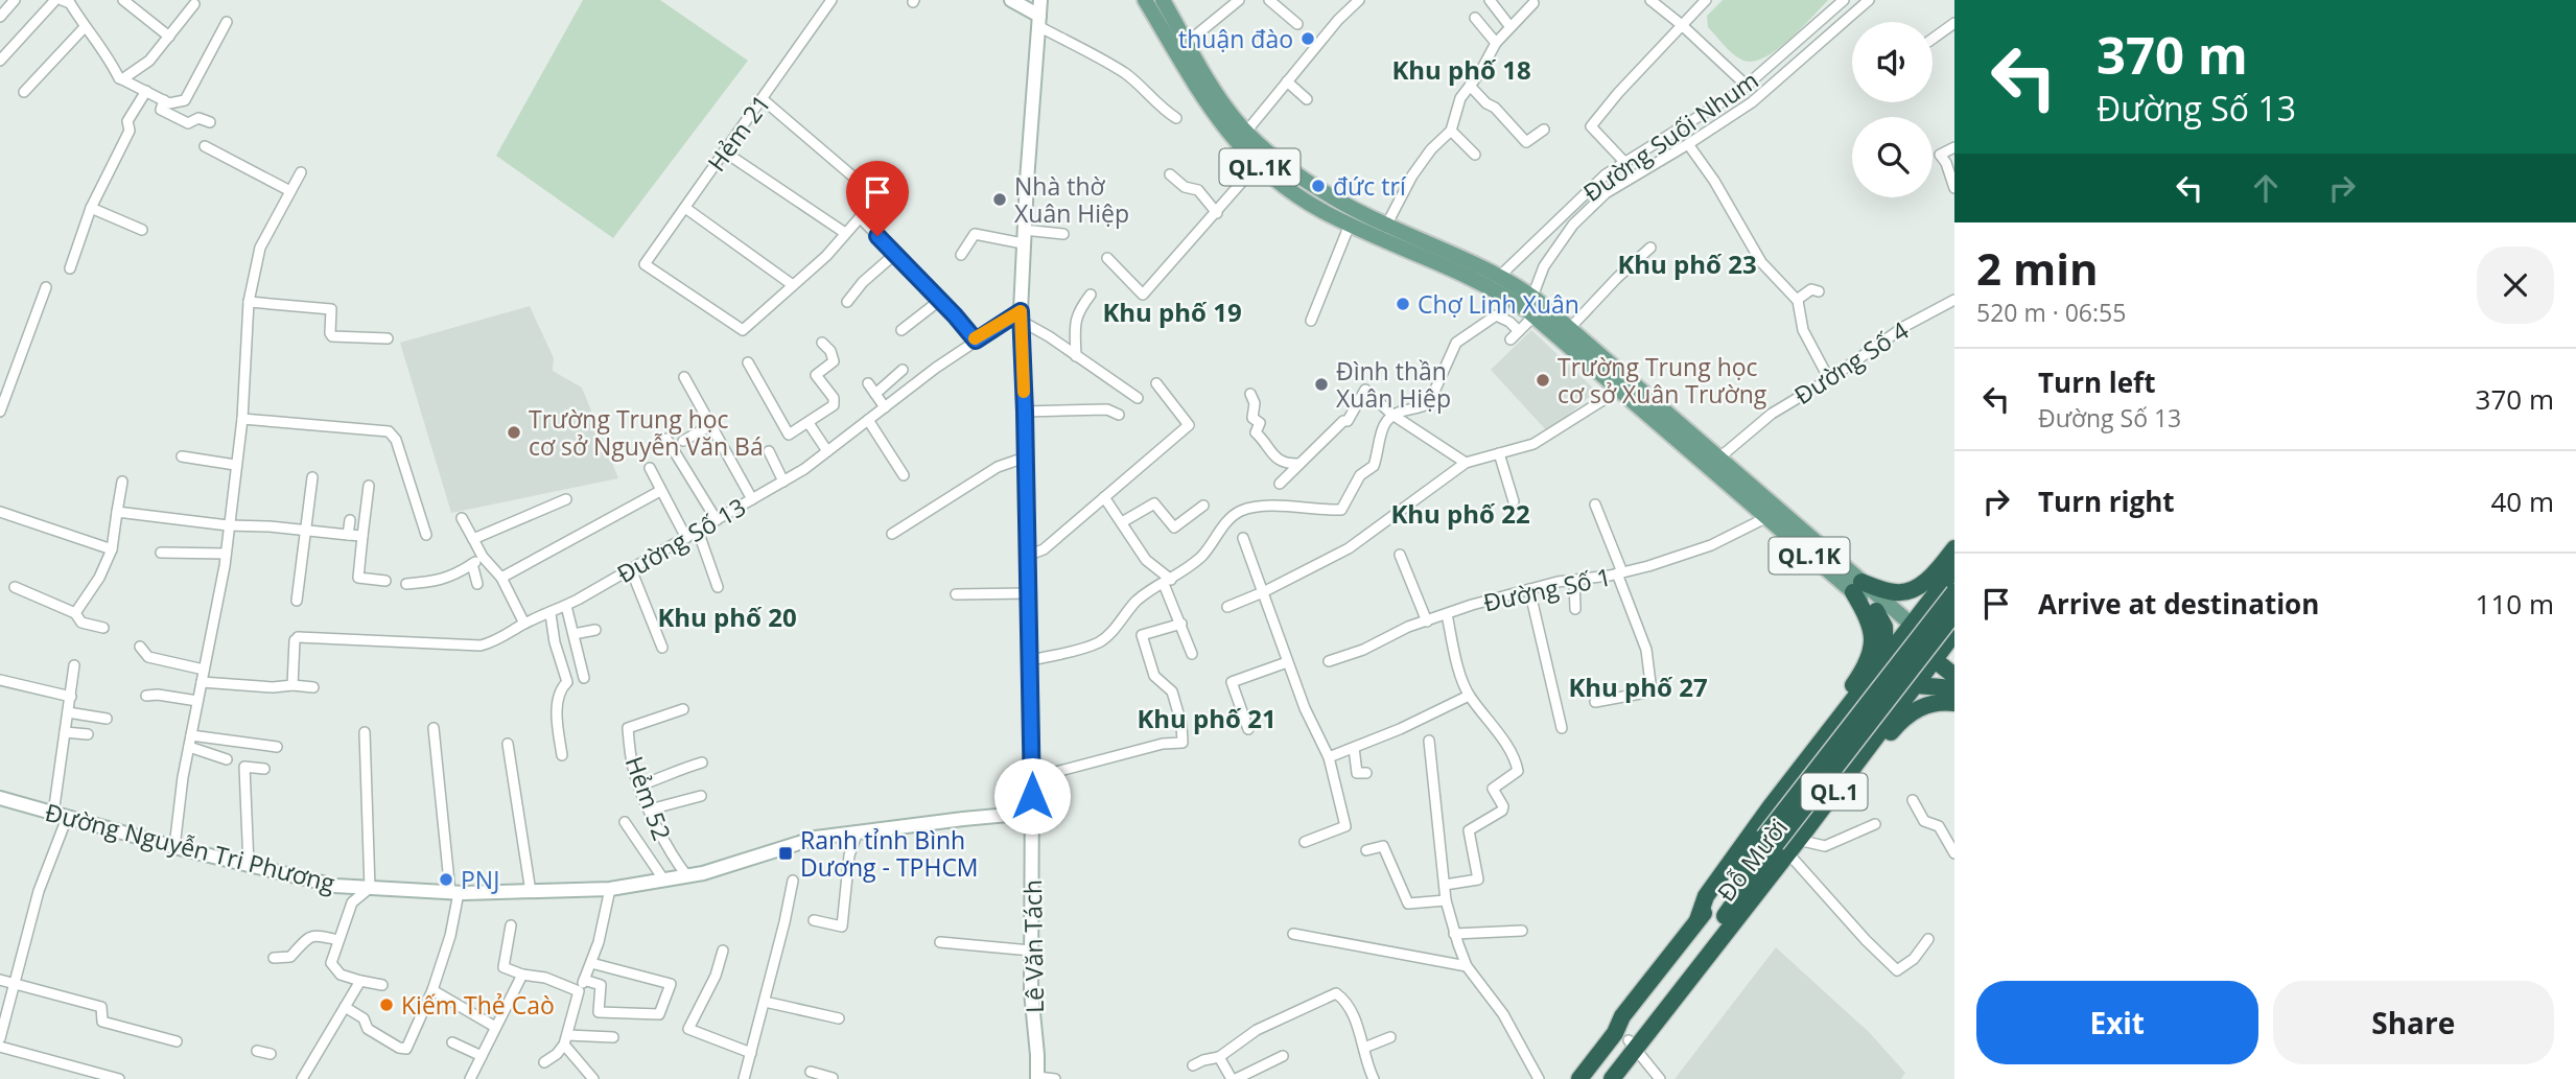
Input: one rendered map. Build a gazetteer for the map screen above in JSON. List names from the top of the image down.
{
  "streets": {
    "highway": ["QL.1", "Đỗ Mười"],
    "main road": ["QL.1K", "Đường Nguyễn Tri Phương", "Lê Văn Tách"],
    "street": [
      "Hẻm 21",
      "Đường Suối Nhum",
      "Đường Số 4",
      "Đường Số 13",
      "Đường Số 1",
      "Hẻm 52"
    ]
  },
  "crossings": [
    ["Đường Suối Nhum", "QL.1K"],
    ["QL.1K", "Đường Số 4"],
    ["QL.1K", "Đường Số 1"],
    ["QL.1K", "Đỗ Mười"],
    ["Đường Số 13", "Lê Văn Tách"],
    ["QL.1", "Đỗ Mười"],
    ["Hẻm 52", "Đường Nguyễn Tri Phương"],
    ["Đường Nguyễn Tri Phương", "Lê Văn Tách"]
  ],
  "districts": [
    "Khu phố 18",
    "Khu phố 23",
    "Khu phố 19",
    "Khu phố 22",
    "Khu phố 20",
    "Khu phố 27",
    "Khu phố 21"
  ],
  "places": {
    "other": [
      "thuận đào",
      "đức trí",
      "Nhà thờ Xuân Hiệp",
      "Chợ Linh Xuân",
      "Trường Trung học cơ sở Xuân Trường",
      "Đình thần Xuân Hiệp",
      "Trường Trung học cơ sở Nguyễn Văn Bá",
      "PNJ",
      "Kiếm Thẻ Caò"
    ],
    "transit": ["Ranh tỉnh Bình Dương - TPHCM"]
  },
  "page": {
    "turn": ["370 m", "Đường Số 13"],
    "heading": ["2 min", "520 m · 06:55"],
    "list": [
      {
        "name": "Turn left",
        "note": "Đường Số 13",
        "value": "370 m"
      },
      {
        "name": "Turn right",
        "value": "40 m"
      },
      {
        "name": "Arrive at destination",
        "value": "110 m"
      }
    ],
    "buttons": ["Exit", "Share"]
  }
}
